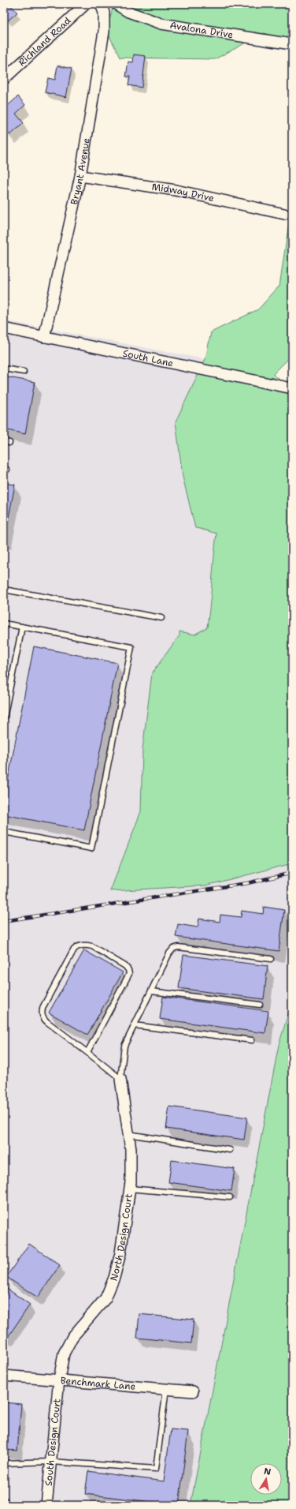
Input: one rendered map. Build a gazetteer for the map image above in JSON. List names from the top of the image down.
{
  "streets": {
    "street": [
      "Avalona Drive",
      "Richland Road",
      "Bryant Avenue",
      "Midway Drive",
      "South Lane",
      "North Design Court",
      "Benchmark Lane",
      "South Design Court"
    ]
  },
  "crossings": [
    ["Bryant Avenue", "Midway Drive"],
    ["Bryant Avenue", "South Lane"],
    ["North Design Court", "Benchmark Lane"],
    ["North Design Court", "South Design Court"],
    ["Benchmark Lane", "South Design Court"]
  ],
  "north": "top"
}
